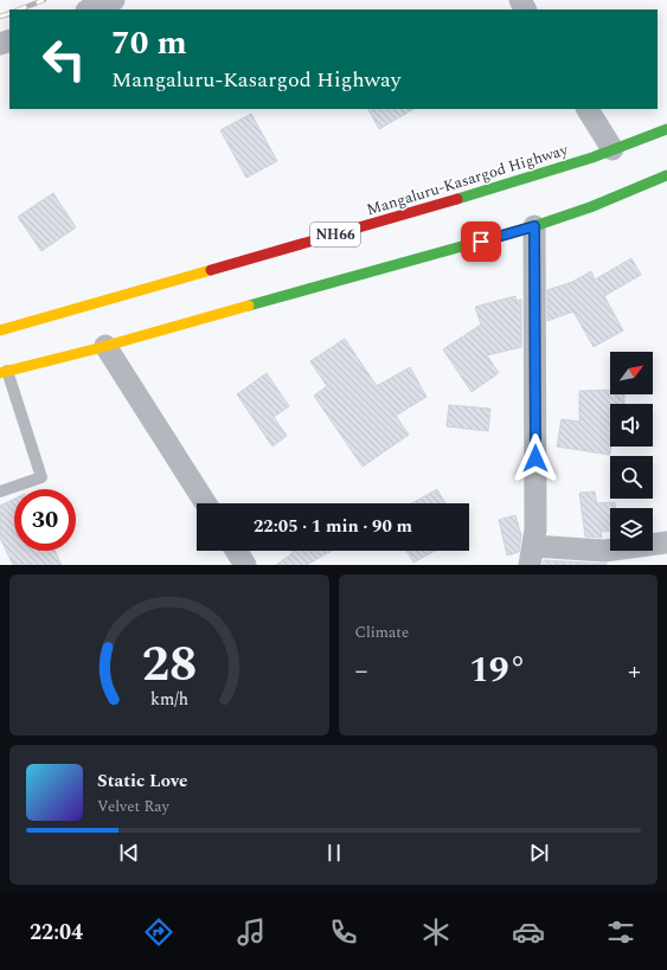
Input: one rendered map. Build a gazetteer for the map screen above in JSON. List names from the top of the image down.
{
  "streets": {
    "highway": ["Mangaluru-Kasargod Highway", "NH66"]
  },
  "north": "top right",
  "page": {
    "turn": ["70 m", "Mangaluru-Kasargod Highway"],
    "limit": "30",
    "trip": "22:05 · 1 min · 90 m",
    "tile": "Climate",
    "heat": ["−", "19°", "+"],
    "song": ["Static Love", "Velvet Ray"],
    "tabs": "22:04",
    "gauge": ["28", "km/h"]
  }
}
